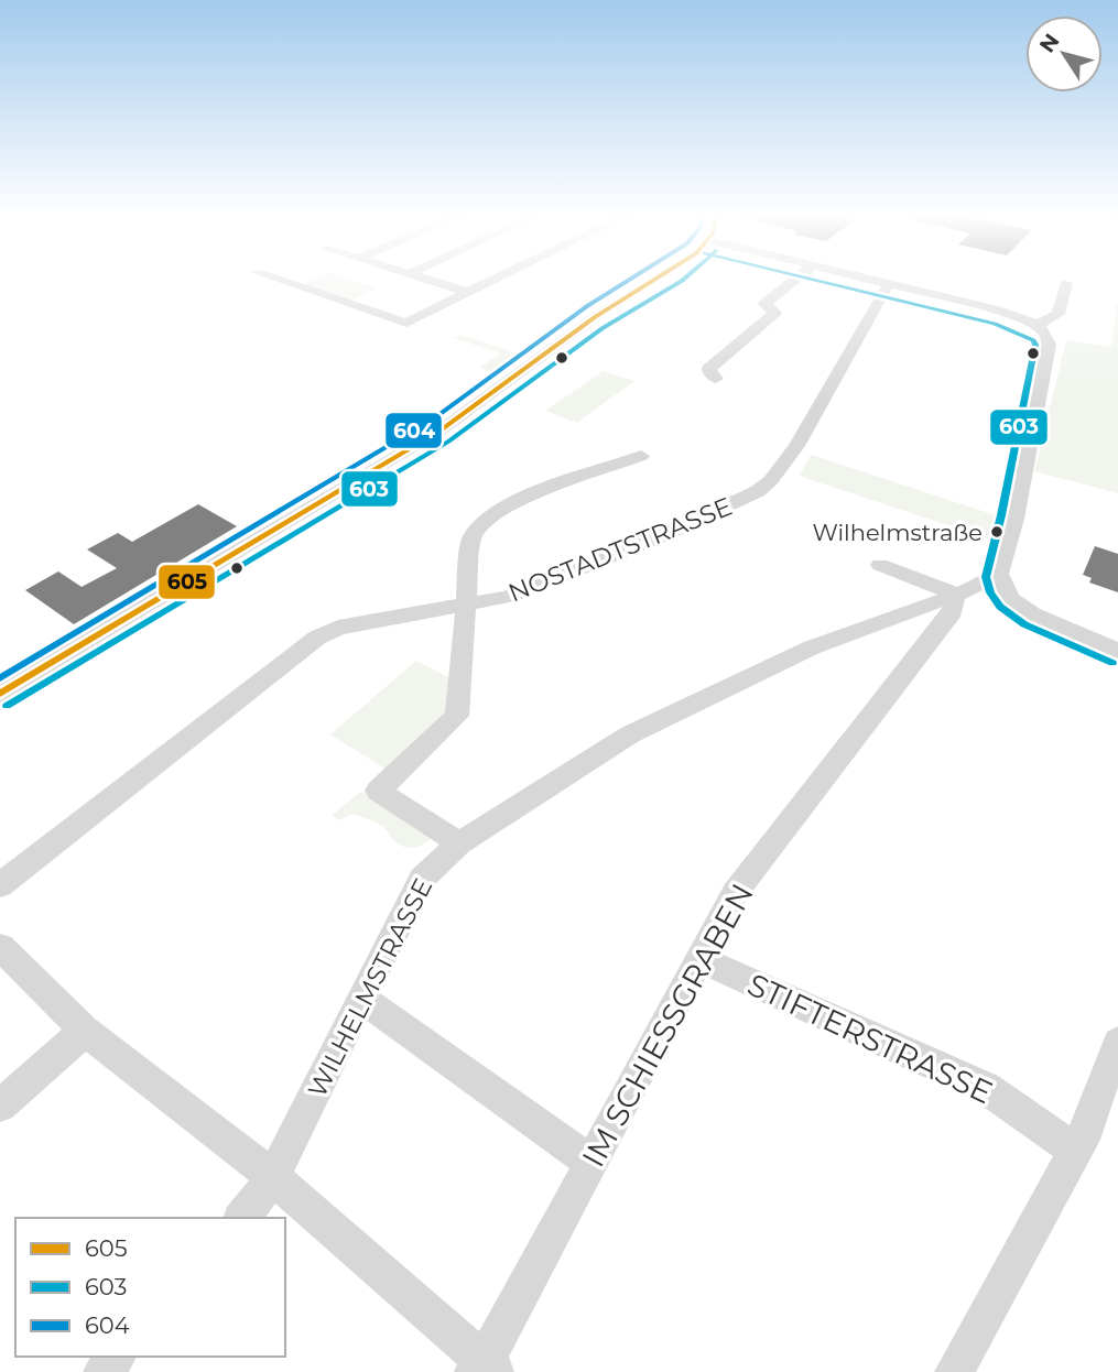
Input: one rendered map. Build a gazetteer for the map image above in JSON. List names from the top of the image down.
{
  "streets": {
    "street": [
      "NOSTADTSTRASSE",
      "WILHELMSTRASSE",
      "IM SCHIESSGRABEN",
      "STIFTERSTRASSE"
    ]
  },
  "crossings": [
    ["WILHELMSTRASSE", "IM SCHIESSGRABEN"],
    ["IM SCHIESSGRABEN", "STIFTERSTRASSE"]
  ],
  "places": ["Wilhelmstraße"],
  "lines": ["transit line 605", "transit line 603", "transit line 604"],
  "legend": ["605", "603", "604"],
  "north": "top left"
}
